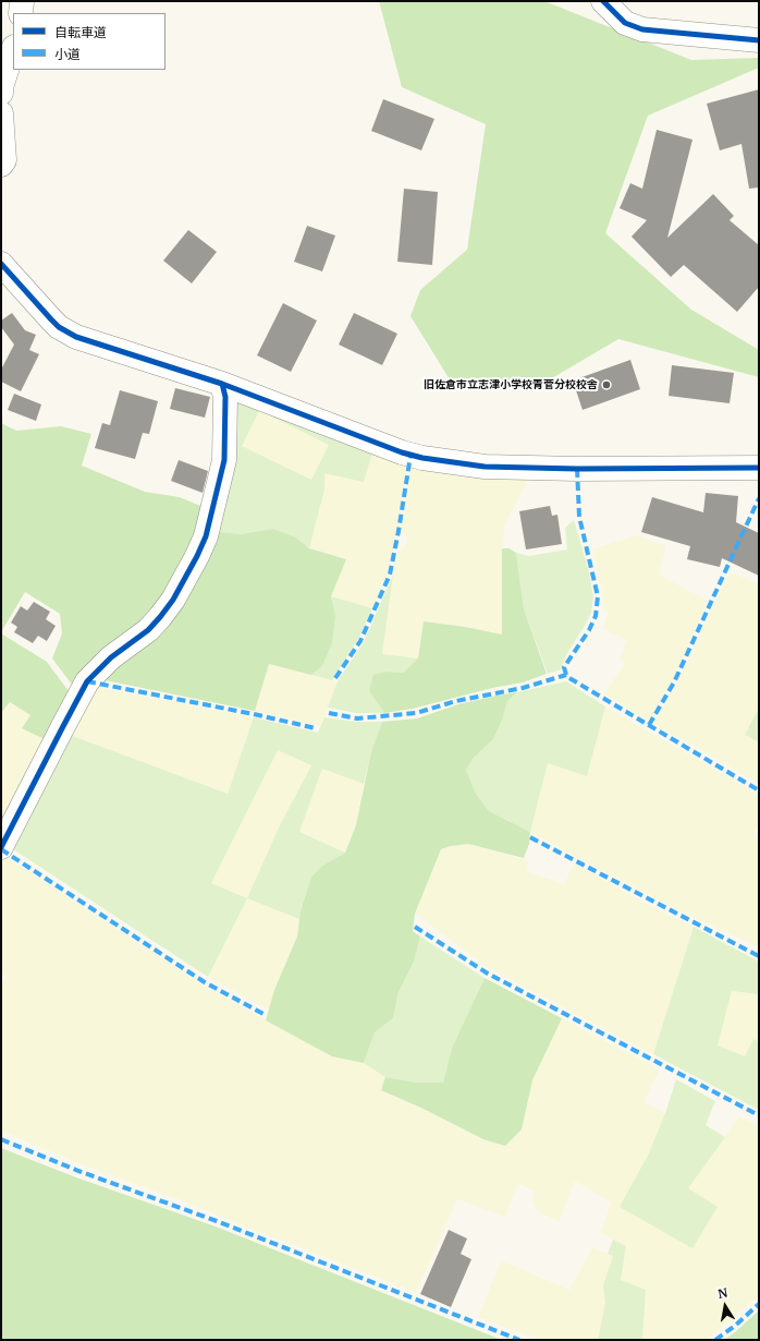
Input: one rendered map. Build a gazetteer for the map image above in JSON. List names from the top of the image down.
{
  "places": ["旧佐倉市立志津小学校青菅分校校舎"],
  "legend": ["自転車道", "小道"],
  "north": "top"
}
